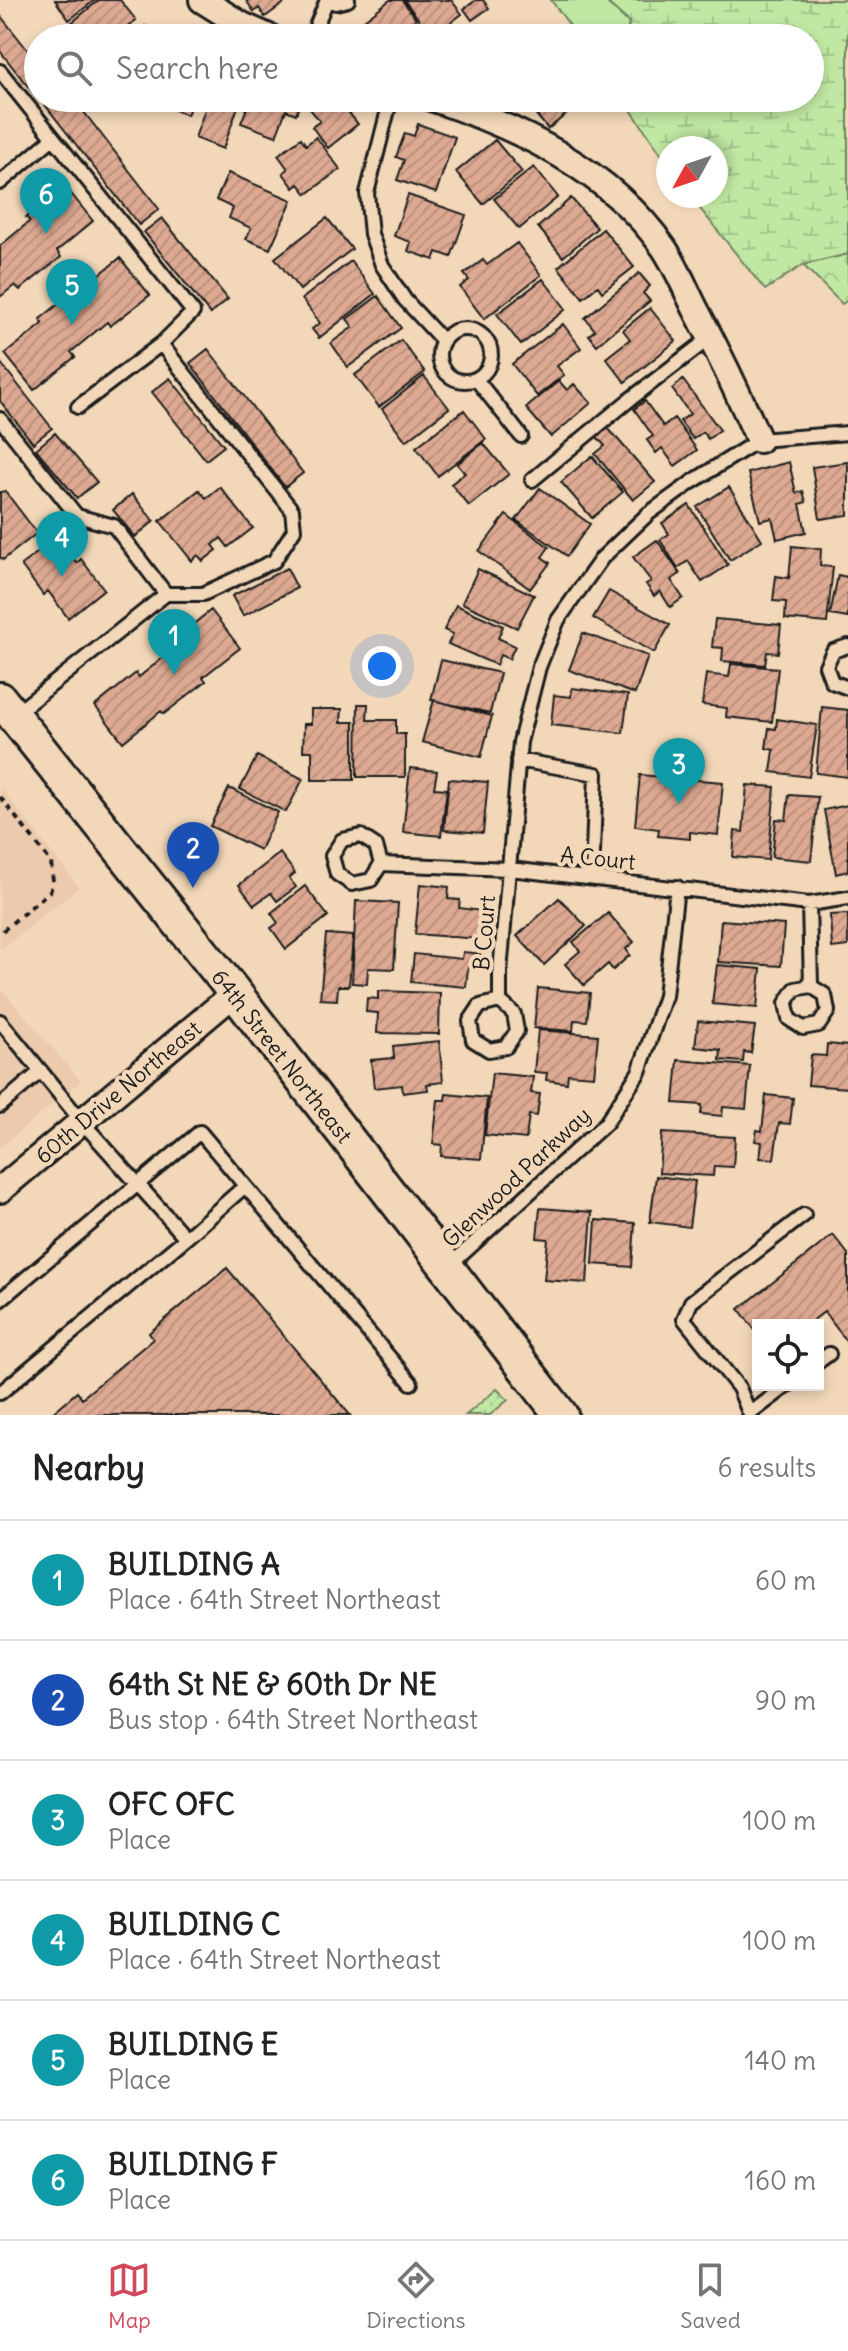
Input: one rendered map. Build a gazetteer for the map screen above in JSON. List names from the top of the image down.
{
  "streets": {
    "main road": ["64th Street Northeast"],
    "street": ["60th Drive Northeast"],
    "lane": ["A Court", "B Court", "Glenwood Parkway"]
  },
  "crossings": [
    ["A Court", "B Court"],
    ["A Court", "Glenwood Parkway"],
    ["64th Street Northeast", "60th Drive Northeast"],
    ["64th Street Northeast", "Glenwood Parkway"]
  ],
  "north": "bottom left",
  "page": {
    "search": "Search here",
    "pins": [
      "6",
      "5",
      "4",
      "1",
      "3",
      "2"
    ],
    "heading": ["Nearby", "6 results"],
    "list": [
      {
        "mark": "1",
        "name": "BUILDING A",
        "note": "Place · 64th Street Northeast",
        "value": "60 m"
      },
      {
        "mark": "2",
        "name": "64th St NE & 60th Dr NE",
        "note": "Bus stop · 64th Street Northeast",
        "value": "90 m"
      },
      {
        "mark": "3",
        "name": "OFC OFC",
        "note": "Place",
        "value": "100 m"
      },
      {
        "mark": "4",
        "name": "BUILDING C",
        "note": "Place · 64th Street Northeast",
        "value": "100 m"
      },
      {
        "mark": "5",
        "name": "BUILDING E",
        "note": "Place",
        "value": "140 m"
      },
      {
        "mark": "6",
        "name": "BUILDING F",
        "note": "Place",
        "value": "160 m"
      }
    ],
    "nav": ["Map", "Directions", "Saved"]
  }
}
